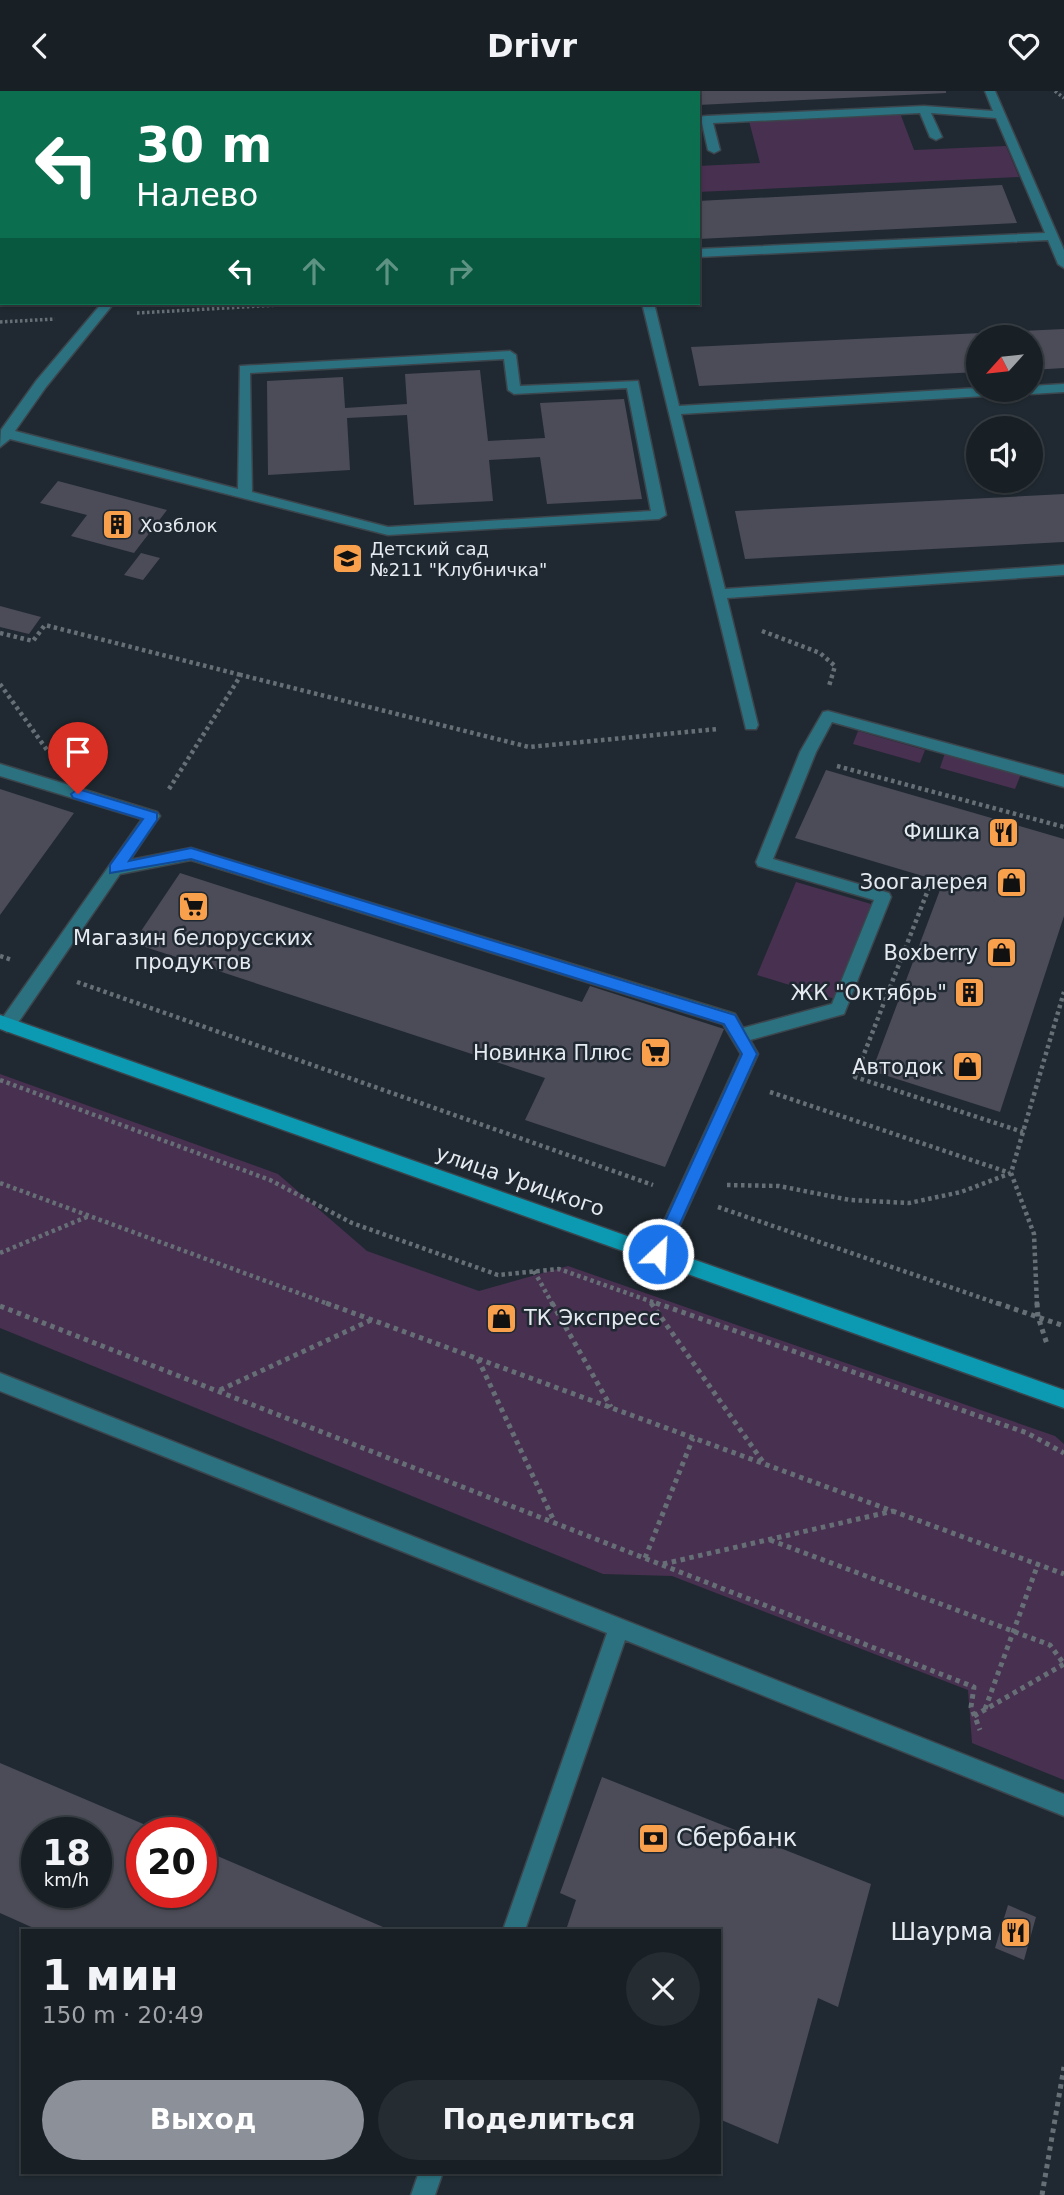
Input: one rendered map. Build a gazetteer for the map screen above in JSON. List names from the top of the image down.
{
  "streets": {
    "street": ["улица Урицкого"]
  },
  "places": {
    "building": ["Хозблок", "ЖК \"Октябрь\""],
    "school or university": ["Детский сад №211 \"Клубничка\""],
    "restaurant": ["Фишка", "Шаурма"],
    "shop": [
      "Зоогалерея",
      "Boxberry",
      "Автодок",
      "ТК Экспресс"
    ],
    "supermarket": ["Магазин белорусских продуктов", "Новинка Плюс"],
    "bank": ["Сбербанк"]
  },
  "north": "bottom left",
  "page": {
    "header": "Drivr",
    "turn": ["30 m", "Налево"],
    "speed": "18 km/h",
    "limit": "20",
    "heading": ["1 мин", "150 m · 20:49"],
    "buttons": ["Выход", "Поделиться"]
  }
}
